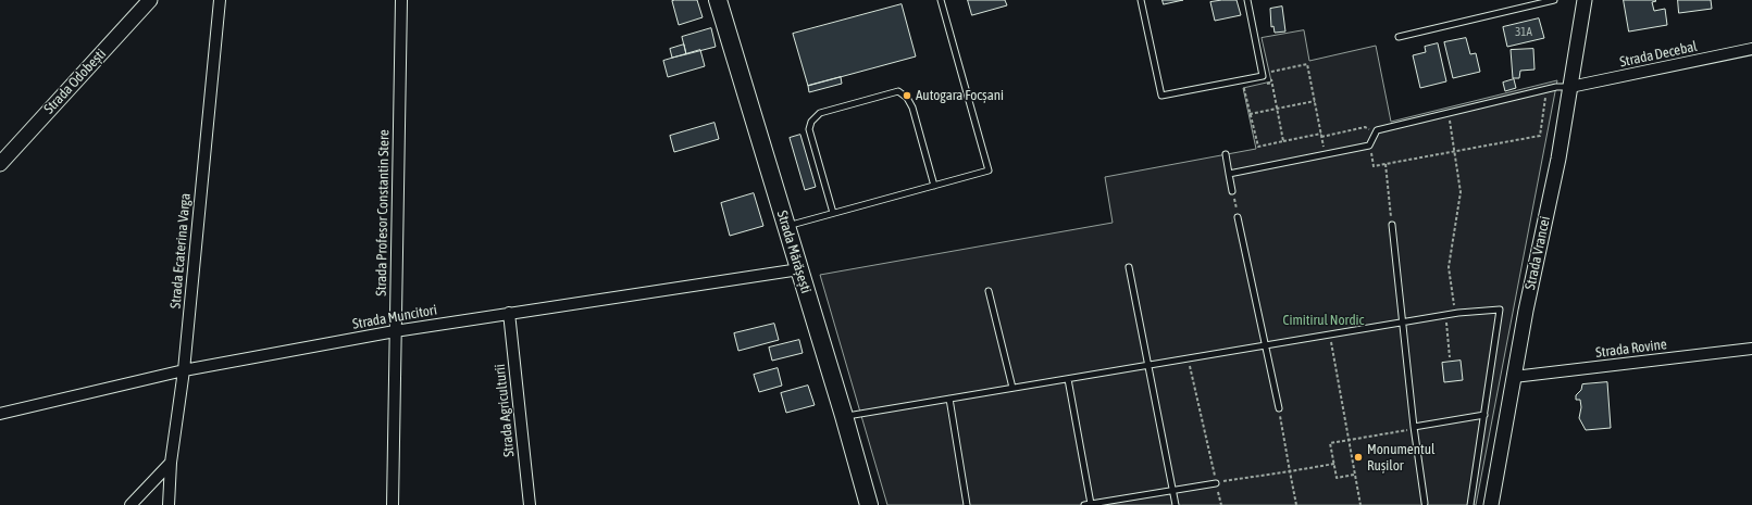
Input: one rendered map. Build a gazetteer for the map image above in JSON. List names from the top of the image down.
{
  "streets": {
    "main road": ["Strada Mărășești"],
    "street": [
      "Strada Decebal",
      "Strada Odobești",
      "Strada Profesor Constantin Stere",
      "Strada Ecaterina Varga",
      "Strada Vrancei",
      "Strada Muncitori",
      "Strada Rovine",
      "Strada Agriculturii"
    ]
  },
  "crossings": [
    ["Strada Decebal", "Strada Vrancei"],
    ["Strada Profesor Constantin Stere", "Strada Muncitori"],
    ["Strada Ecaterina Varga", "Strada Muncitori"],
    ["Strada Mărășești", "Strada Muncitori"],
    ["Strada Vrancei", "Strada Rovine"],
    ["Strada Muncitori", "Strada Agriculturii"]
  ],
  "parks": ["Cimitirul Nordic"],
  "places": ["Autogara Focșani", "Monumentul Rușilor"],
  "house_numbers": ["31A"]
}
